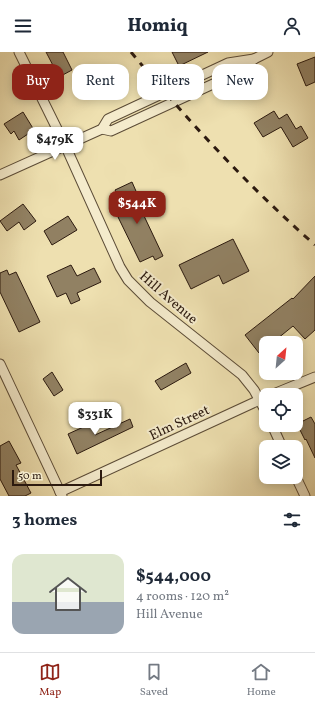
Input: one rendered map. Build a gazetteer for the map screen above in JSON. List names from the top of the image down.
{
  "streets": {
    "street": ["Hill Avenue", "Elm Street"]
  },
  "scale_bar": "50 m",
  "north": "top right",
  "page": {
    "header": "Homiq",
    "chip": [
      "Buy",
      "Rent",
      "Filters",
      "New"
    ],
    "price": ["$479K", "$544K", "$331K"],
    "scale": "50 m",
    "heading": "3 homes",
    "list": [
      {
        "name": "$544,000",
        "note": "4 rooms · 120 m² · Hill Avenue"
      }
    ],
    "tabs": ["Map", "Saved", "Home"]
  }
}
